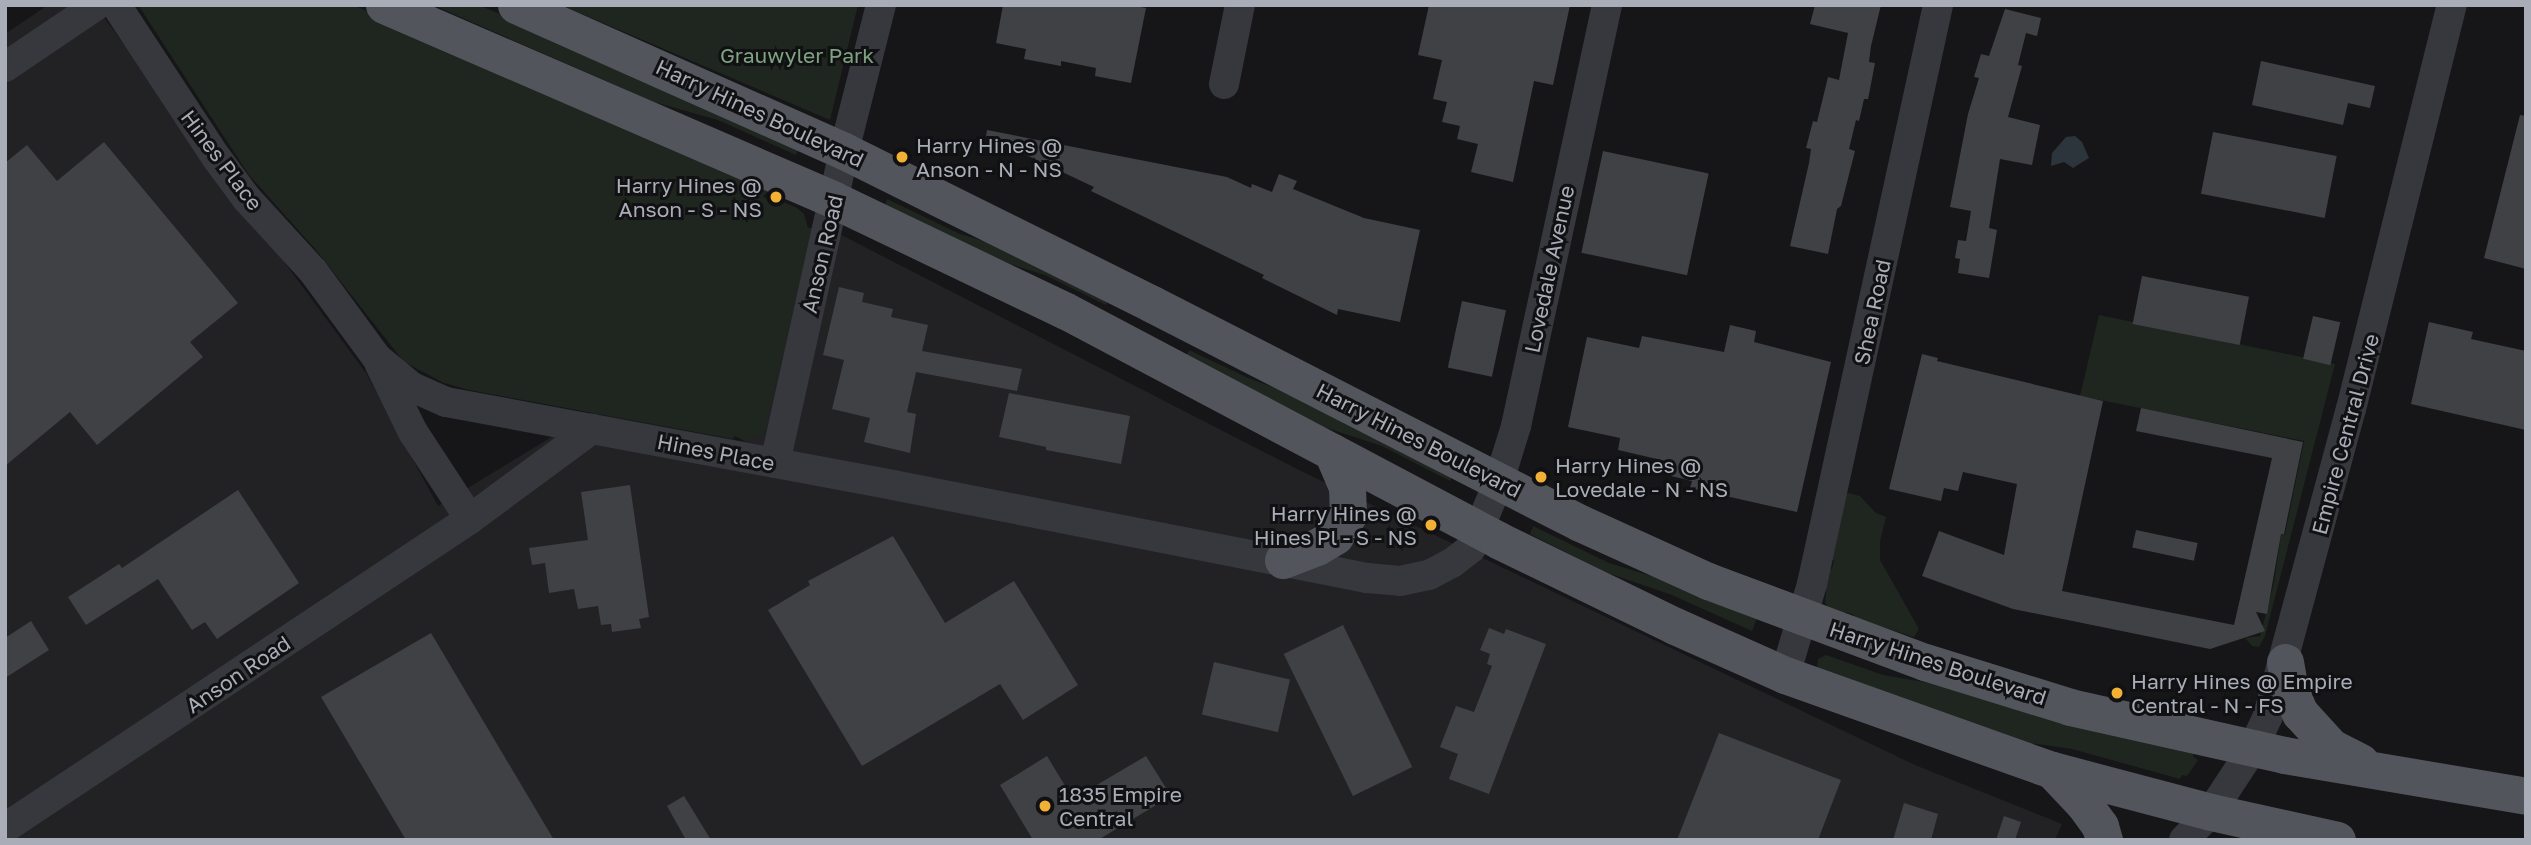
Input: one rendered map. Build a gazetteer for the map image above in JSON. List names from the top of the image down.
{
  "streets": {
    "main road": ["Harry Hines Boulevard"],
    "street": [
      "Hines Place",
      "Anson Road",
      "Lovedale Avenue",
      "Shea Road",
      "Empire Central Drive"
    ]
  },
  "crossings": [
    ["Harry Hines Boulevard", "Anson Road"],
    ["Harry Hines Boulevard", "Lovedale Avenue"],
    ["Harry Hines Boulevard", "Shea Road"],
    ["Harry Hines Boulevard", "Empire Central Drive"],
    ["Hines Place", "Anson Road"],
    ["Hines Place", "Lovedale Avenue"]
  ],
  "parks": ["Grauwyler Park"],
  "places": [
    "Harry Hines @ Anson - N - NS",
    "Harry Hines @ Anson - S - NS",
    "Harry Hines @ Lovedale - N - NS",
    "Harry Hines @ Hines Pl - S - NS",
    "Harry Hines @ Empire Central - N - FS",
    "1835 Empire Central"
  ]
}
